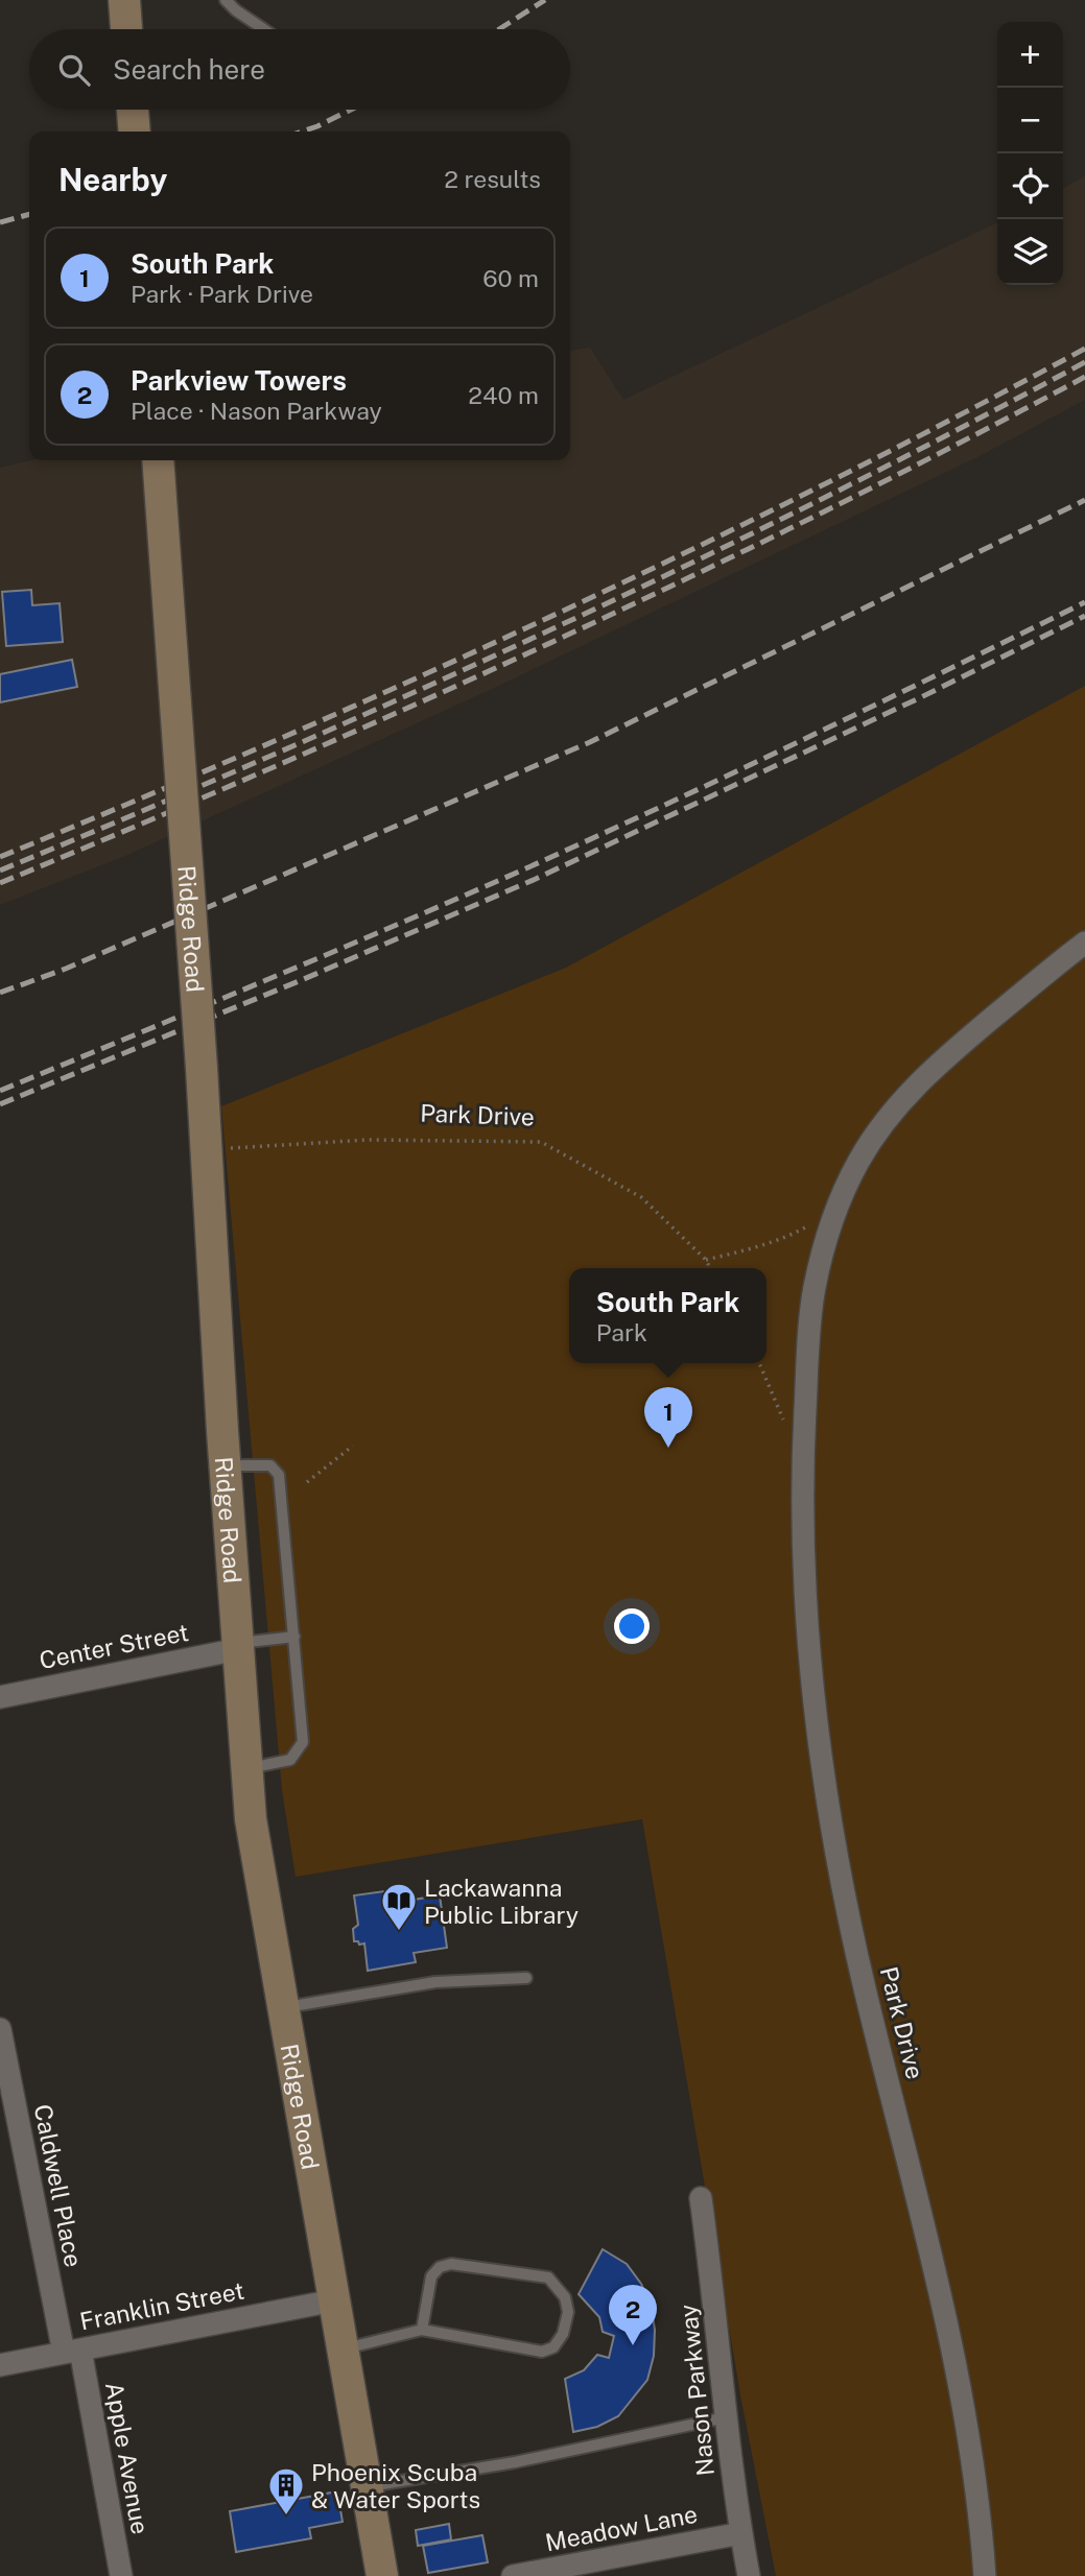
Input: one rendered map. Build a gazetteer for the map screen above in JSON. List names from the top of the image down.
{
  "streets": {
    "main road": ["Ridge Road"],
    "street": [
      "Park Drive",
      "Center Street",
      "Caldwell Place",
      "Franklin Street",
      "Nason Parkway",
      "Apple Avenue",
      "Meadow Lane"
    ]
  },
  "crossings": [
    ["Ridge Road", "Park Drive"],
    ["Ridge Road", "Center Street"],
    ["Ridge Road", "Franklin Street"],
    ["Caldwell Place", "Franklin Street"],
    ["Caldwell Place", "Apple Avenue"],
    ["Franklin Street", "Apple Avenue"],
    ["Nason Parkway", "Meadow Lane"]
  ],
  "places": {
    "library": ["Lackawanna Public Library"],
    "building": ["Phoenix Scuba & Water Sports"]
  },
  "page": {
    "map_buttons": ["+", "−"],
    "search": "Search here",
    "heading": ["Nearby", "2 results"],
    "list": [
      {
        "mark": "1",
        "name": "South Park",
        "note": "Park · Park Drive",
        "value": "60 m"
      },
      {
        "mark": "2",
        "name": "Parkview Towers",
        "note": "Place · Nason Parkway",
        "value": "240 m"
      }
    ],
    "popup": ["South Park", "Park"],
    "pins": ["1", "2"]
  }
}
